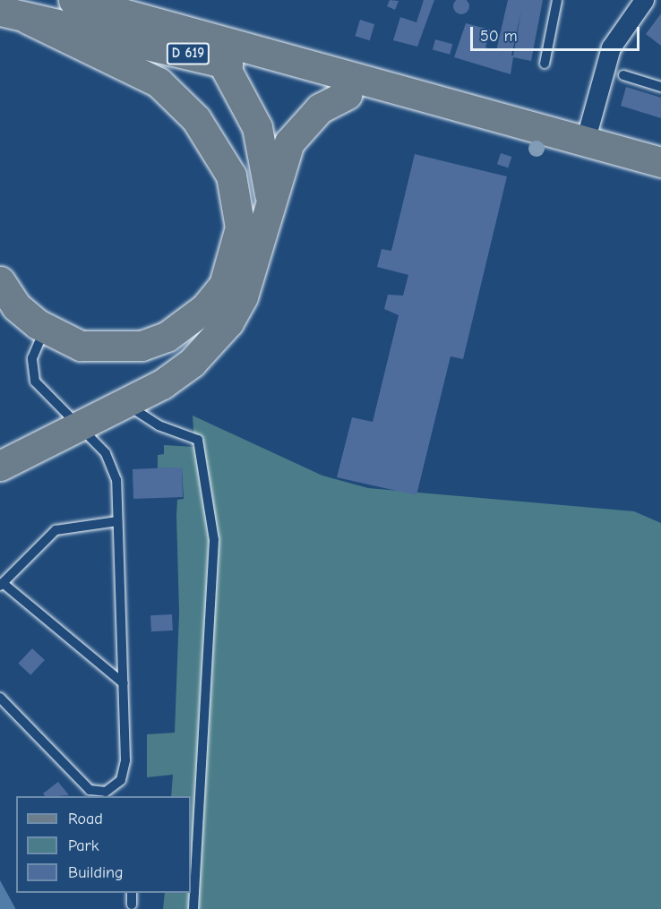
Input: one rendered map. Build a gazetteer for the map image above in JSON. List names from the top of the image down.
{
  "streets": {
    "main road": ["D 619"]
  },
  "legend": ["Road", "Park", "Building"],
  "scale_bar": "50 m"
}
